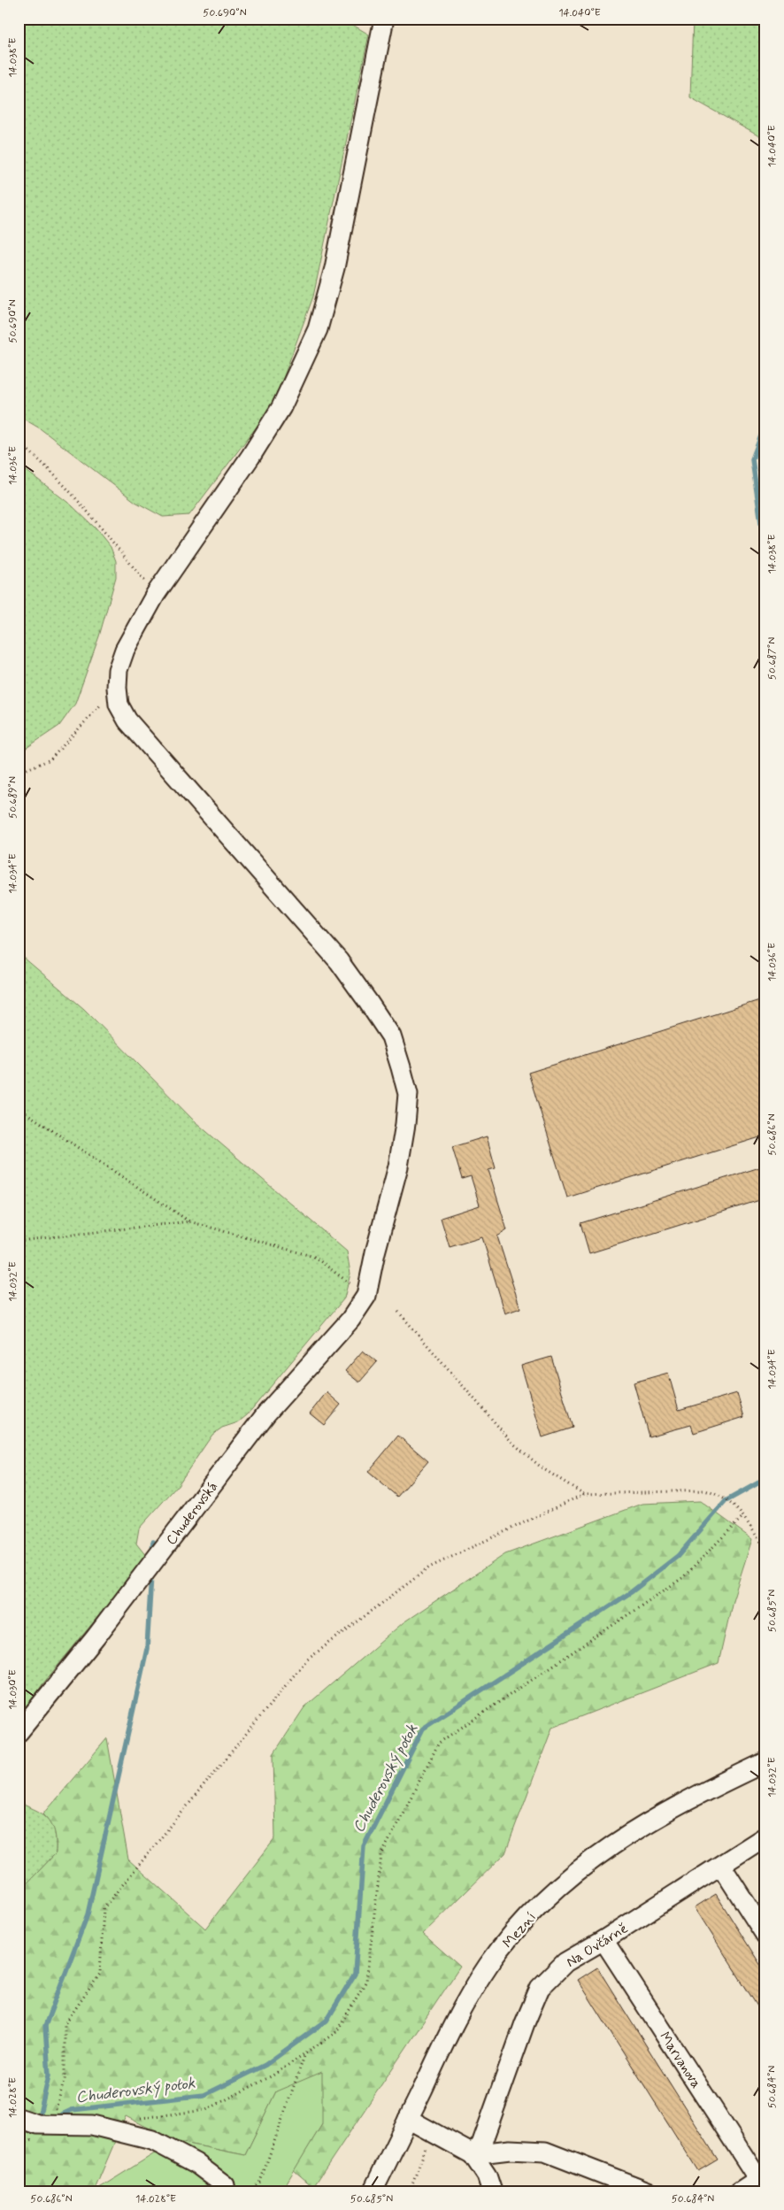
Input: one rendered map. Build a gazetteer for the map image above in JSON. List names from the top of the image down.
{
  "streets": {
    "street": [
      "Chuderovská",
      "Mezní",
      "Na Ovčárně",
      "Marvanova"
    ]
  },
  "crossings": [
    ["Na Ovčárně", "Marvanova"]
  ],
  "water": ["Chuderovský potok"],
  "coordinates": [
    "50.690°N",
    "14.040°E",
    "14.038°E",
    "14.036°E",
    "50.687°N",
    "50.689°N",
    "14.034°E",
    "50.686°N",
    "14.032°E",
    "50.685°N",
    "14.030°E",
    "50.684°N",
    "14.028°E"
  ]
}
